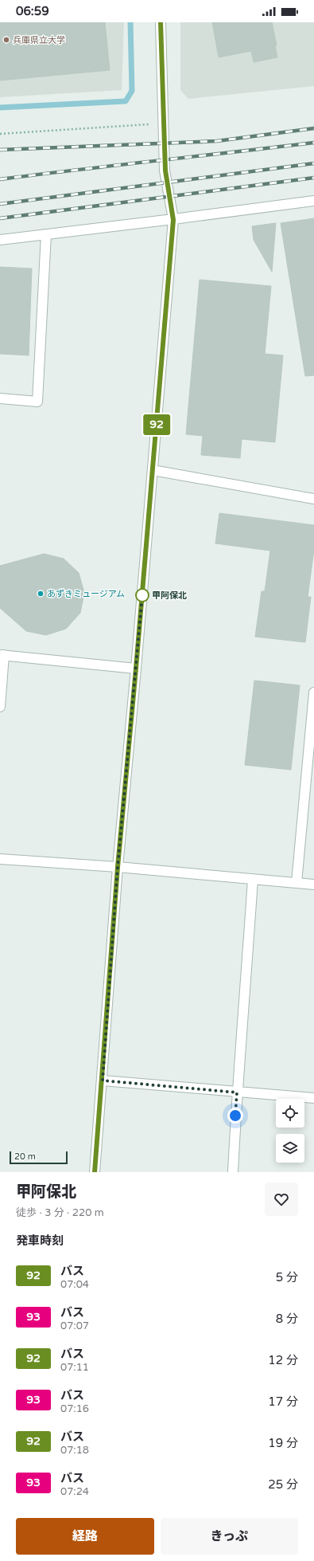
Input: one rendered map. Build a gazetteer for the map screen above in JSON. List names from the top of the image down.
{
  "places": ["兵庫県立大学", "あずきミュージアム", "甲阿保北"],
  "lines": ["bus line 92"],
  "scale_bar": "20 m",
  "page": {
    "status": "06:59",
    "on_map": "92",
    "scale": "20 m",
    "heading": [
      ["甲阿保北", "徒歩 · 3 分 · 220 m"],
      "発車時刻"
    ],
    "list": [
      {
        "mark": "92",
        "name": "バス",
        "note": "07:04",
        "value": "5 分"
      },
      {
        "mark": "93",
        "name": "バス",
        "note": "07:07",
        "value": "8 分"
      },
      {
        "mark": "92",
        "name": "バス",
        "note": "07:11",
        "value": "12 分"
      },
      {
        "mark": "93",
        "name": "バス",
        "note": "07:16",
        "value": "17 分"
      },
      {
        "mark": "92",
        "name": "バス",
        "note": "07:18",
        "value": "19 分"
      },
      {
        "mark": "93",
        "name": "バス",
        "note": "07:24",
        "value": "25 分"
      }
    ],
    "buttons": ["経路", "きっぷ"]
  }
}
